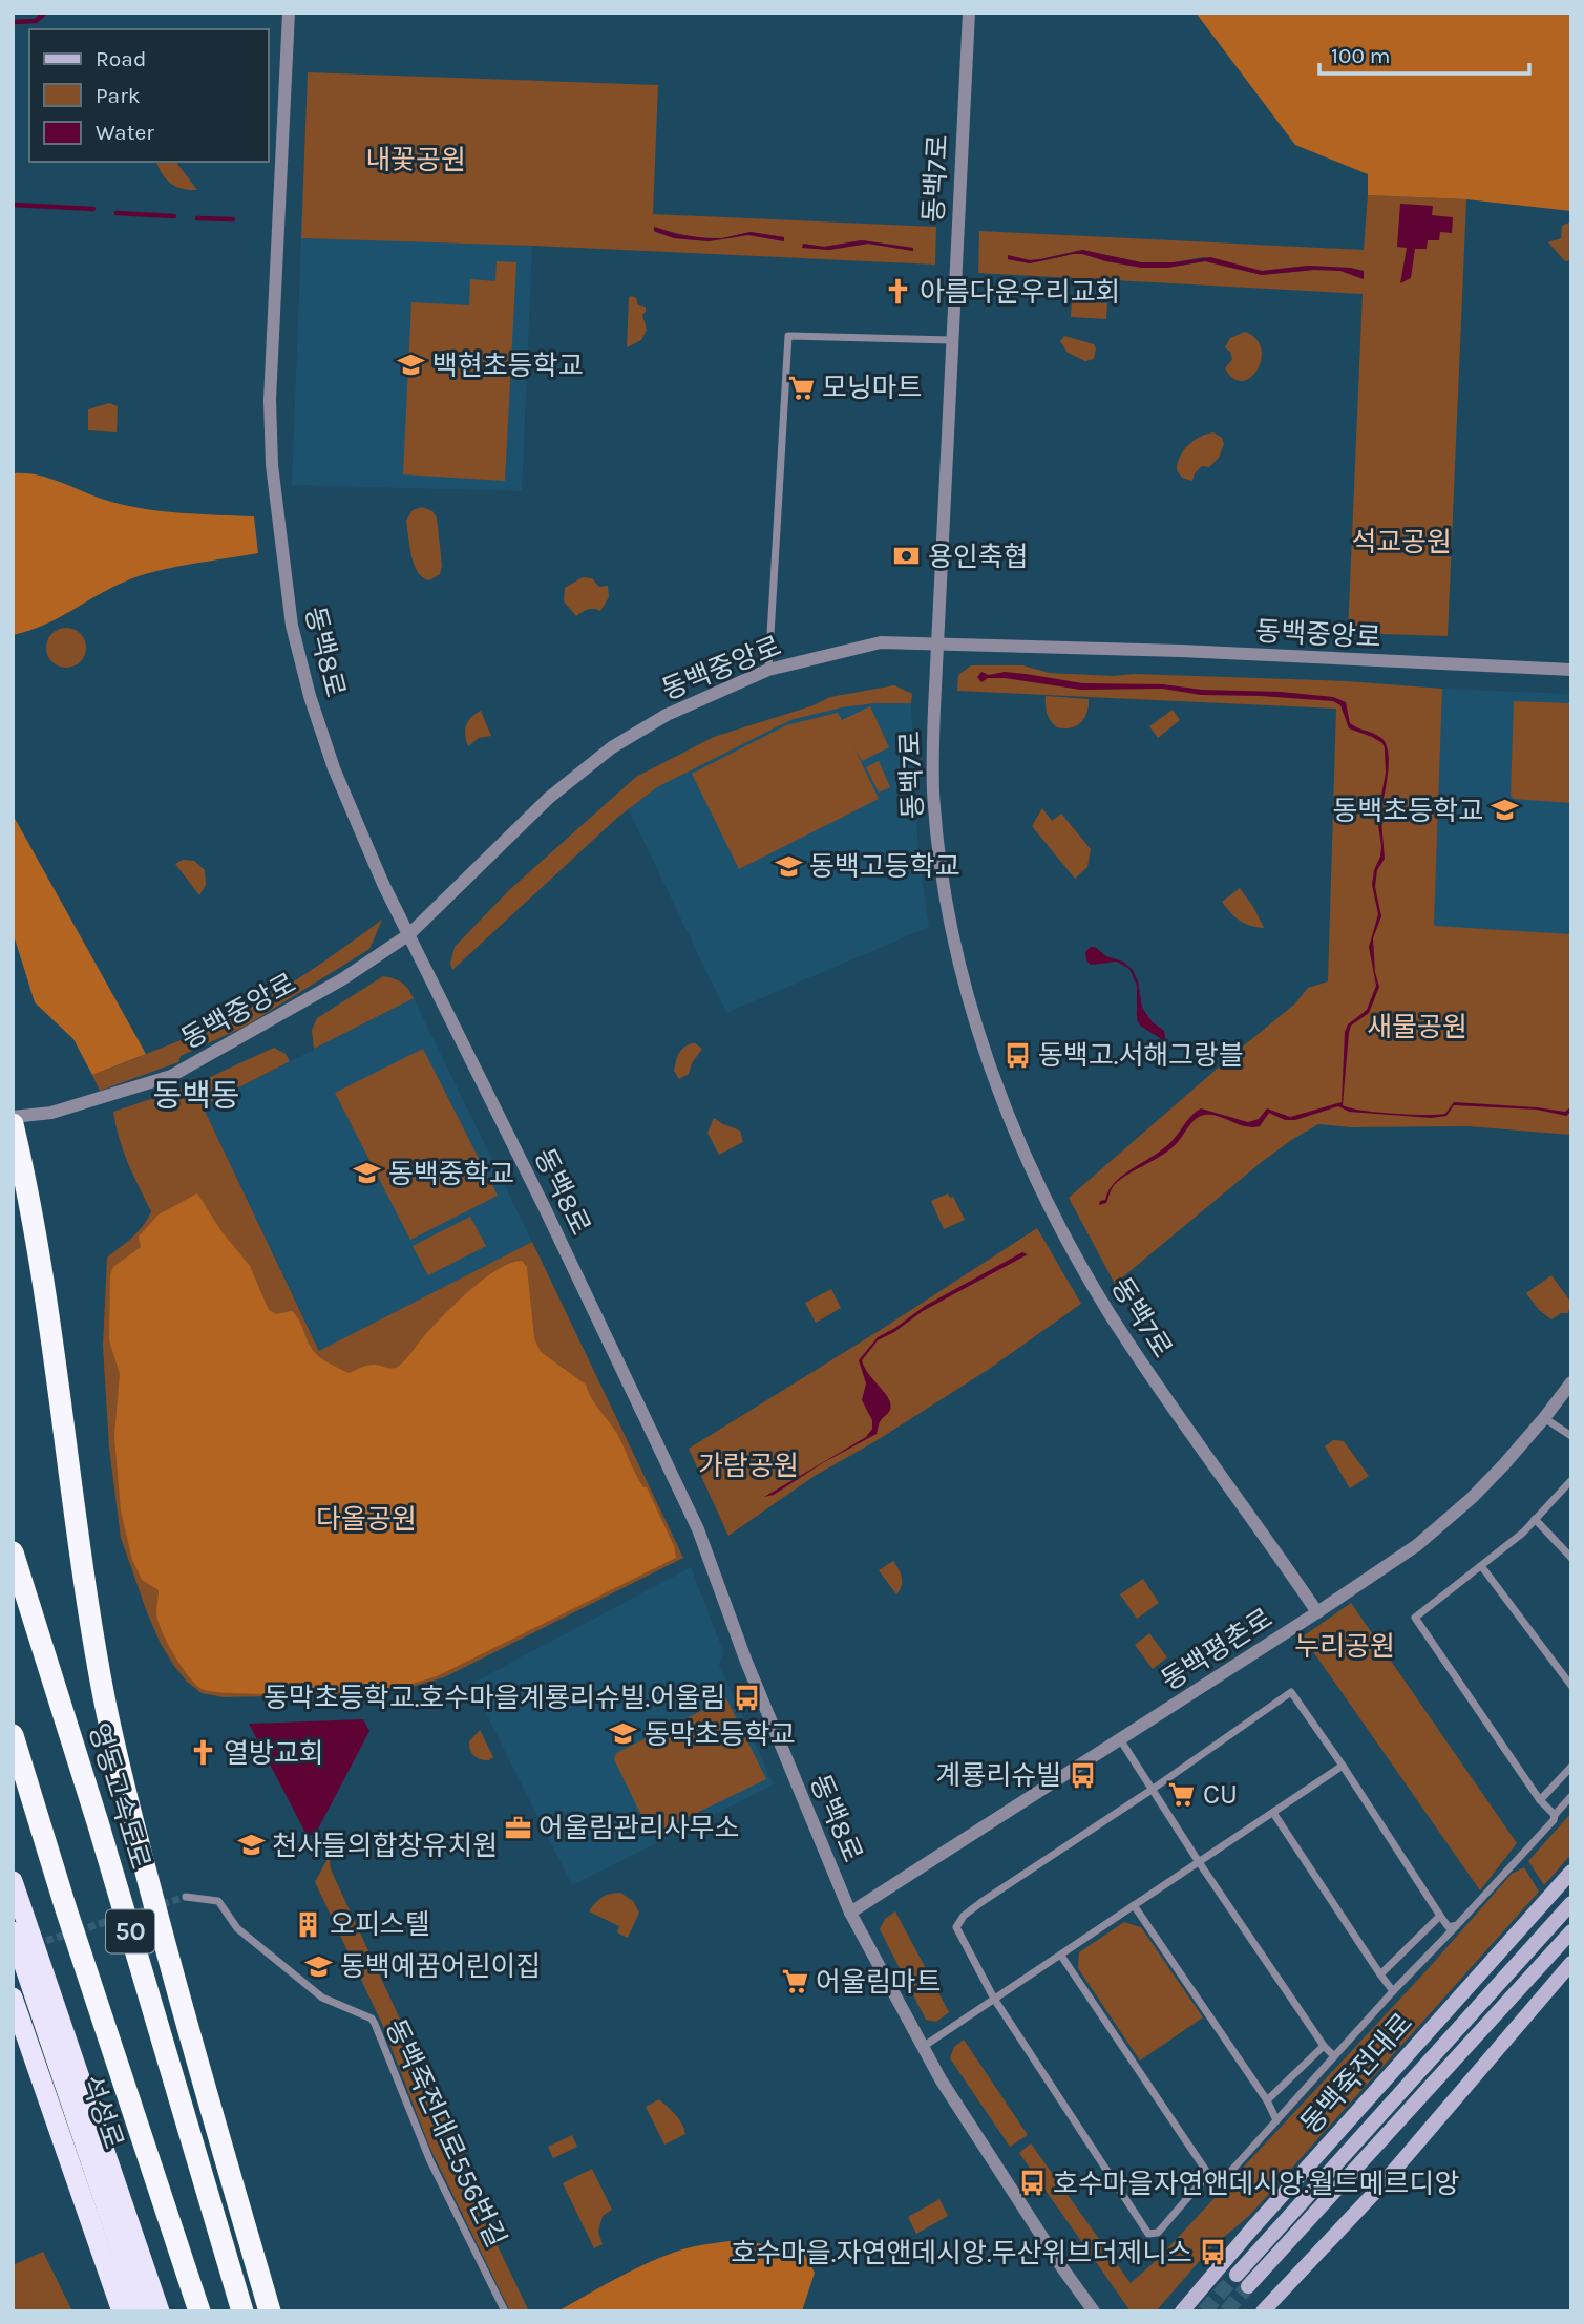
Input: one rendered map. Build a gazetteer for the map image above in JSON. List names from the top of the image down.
{
  "streets": {
    "highway": ["영동고속도로", "50", "석성로"],
    "main road": ["동백죽전대로"],
    "street": [
      "동백7로",
      "동백중앙로",
      "동백8로",
      "동백평촌로",
      "동백죽전대로556번길"
    ]
  },
  "crossings": [
    ["동백7로", "동백중앙로"],
    ["동백7로", "동백평촌로"],
    ["동백중앙로", "동백8로"],
    ["동백8로", "동백평촌로"]
  ],
  "districts": ["동백동"],
  "parks": [
    "내꽃공원",
    "석교공원",
    "새물공원",
    "가람공원",
    "다올공원",
    "누리공원"
  ],
  "places": {
    "church": ["아름다운우리교회", "열방교회"],
    "school or university": [
      "백현초등학교",
      "동백초등학교",
      "동백고등학교",
      "동백중학교",
      "동막초등학교",
      "천사들의합창유치원",
      "동백예꿈어린이집"
    ],
    "supermarket": ["모닝마트", "CU", "어울림마트"],
    "bank": ["용인축협"],
    "bus stop": [
      "동백고.서해그랑블",
      "동막초등학교.호수마을계룡리슈빌.어울림",
      "계룡리슈빌",
      "호수마을자연앤데시앙.월드메르디앙",
      "호수마을.자연앤데시앙.두산위브더제니스"
    ],
    "office": ["어울림관리사무소"],
    "building": ["오피스텔"]
  },
  "legend": ["Road", "Park", "Water"],
  "scale_bar": "100 m"
}
